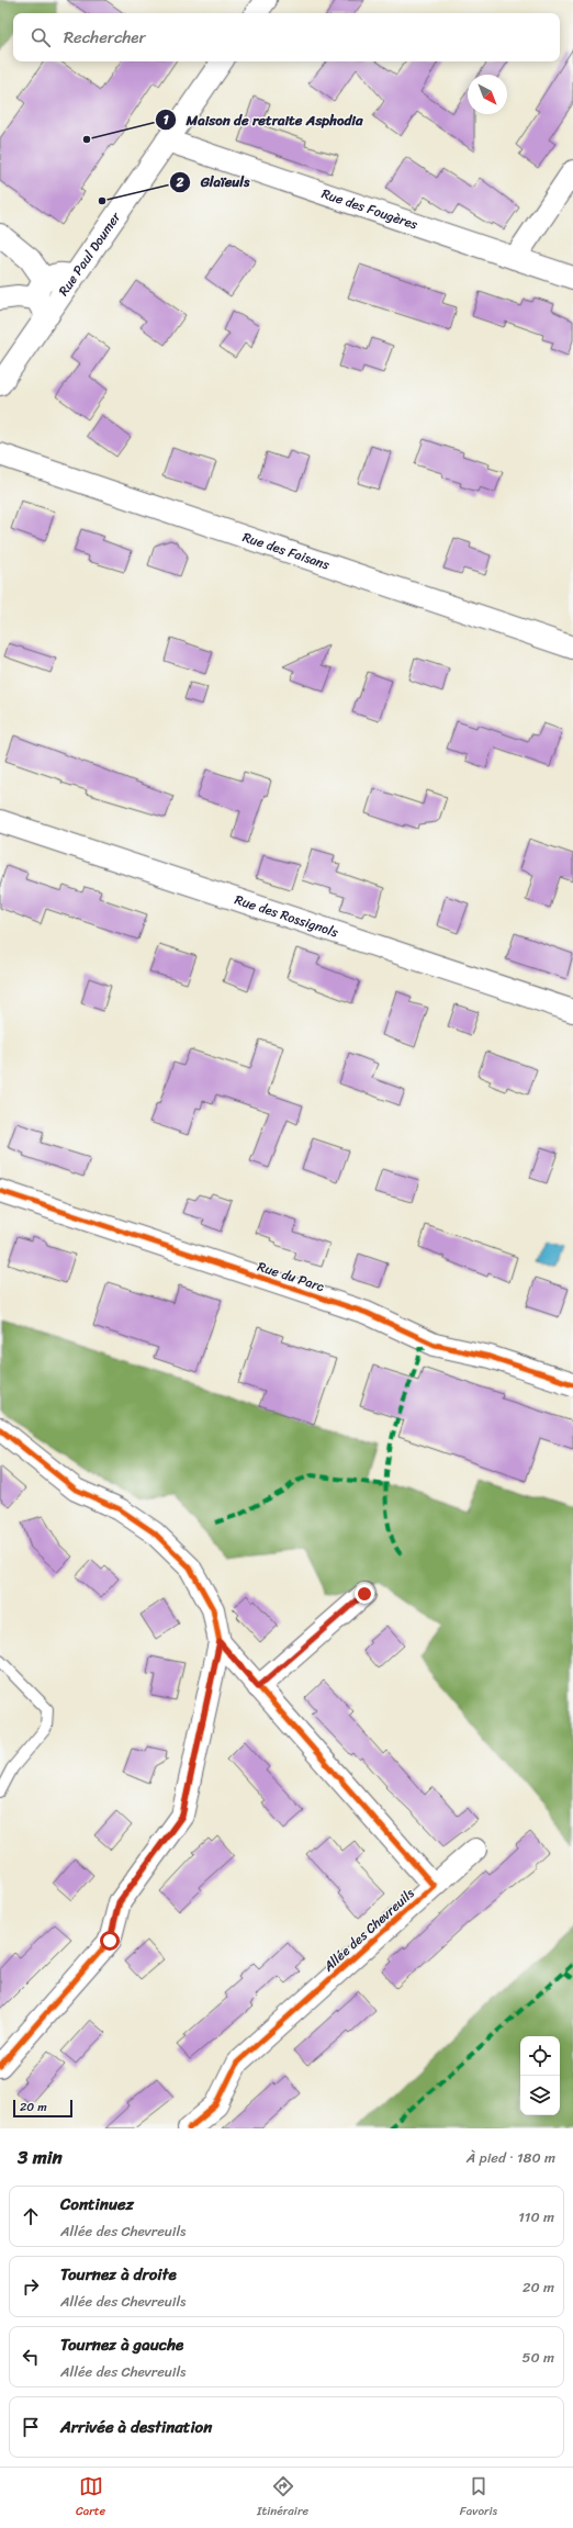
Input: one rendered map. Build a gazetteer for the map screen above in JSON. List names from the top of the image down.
{
  "streets": {
    "street": [
      "Rue des Fougères",
      "Rue Paul Doumer",
      "Rue des Faisans",
      "Rue des Rossignols",
      "Rue du Parc",
      "Allée des Chevreuils"
    ]
  },
  "crossings": [
    ["Rue des Fougères", "Rue Paul Doumer"]
  ],
  "places": ["Maison de retraite Asphodia", "Glaïeuls"],
  "scale_bar": "20 m",
  "north": "bottom right",
  "page": {
    "search": "Rechercher",
    "scale": "20 m",
    "heading": ["3 min", "À pied · 180 m"],
    "list": [
      ["Continuez", "Allée des Chevreuils", "110 m"],
      ["Tournez à droite", "Allée des Chevreuils", "20 m"],
      ["Tournez à gauche", "Allée des Chevreuils", "50 m"],
      "Arrivée à destination"
    ],
    "nav": ["Carte", "Itinéraire", "Favoris"]
  }
}
